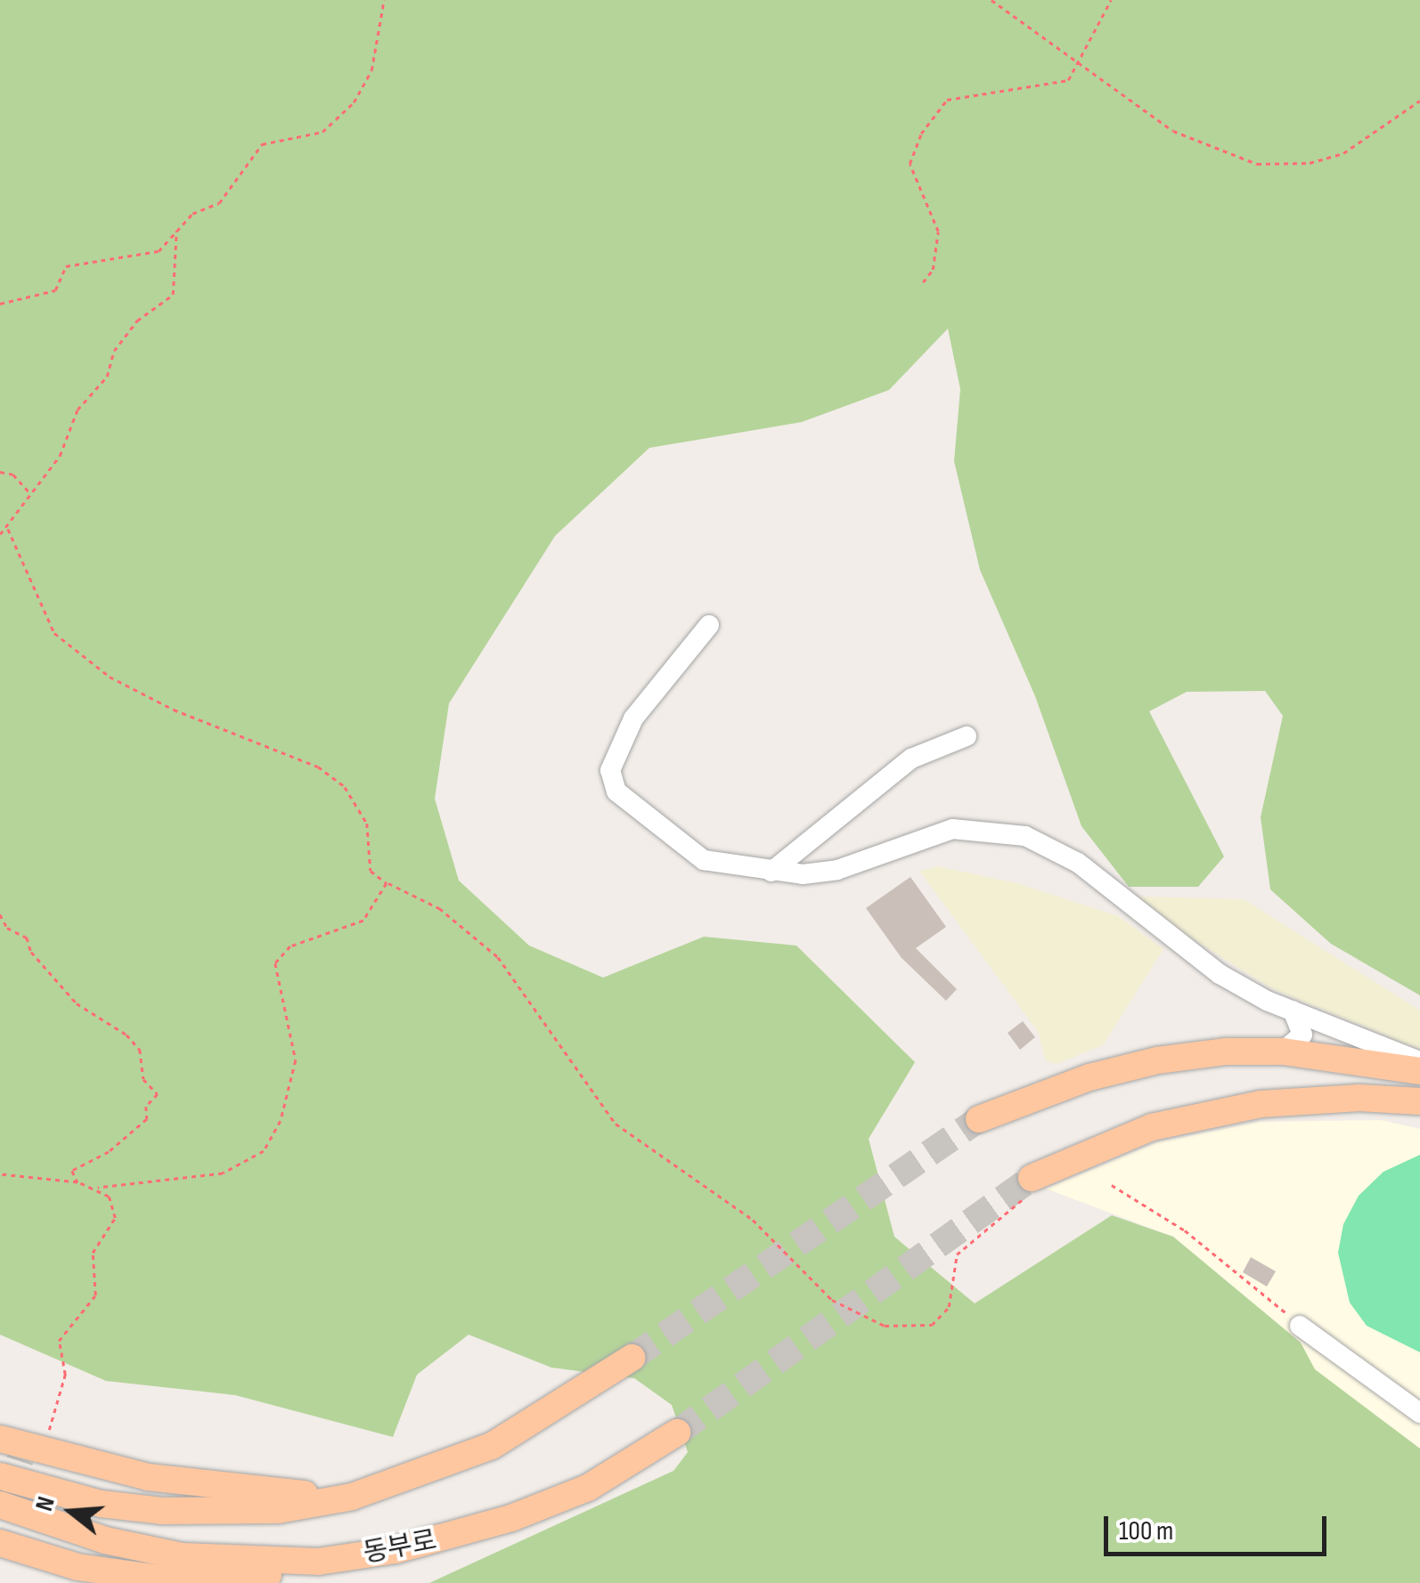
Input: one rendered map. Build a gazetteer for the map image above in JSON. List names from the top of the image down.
{
  "streets": {
    "main road": ["동부로"]
  },
  "scale_bar": "100 m",
  "north": "left"
}
